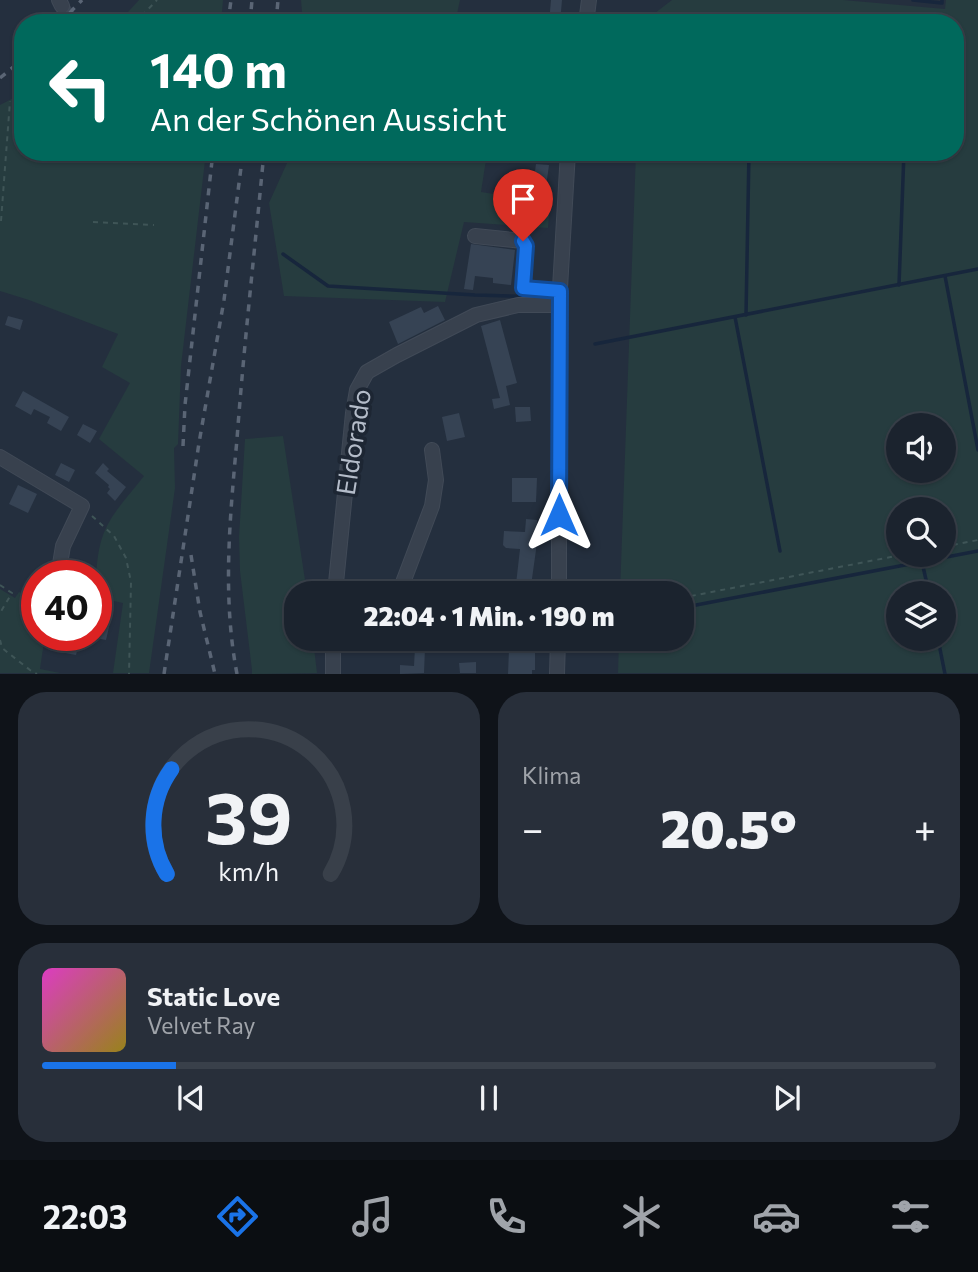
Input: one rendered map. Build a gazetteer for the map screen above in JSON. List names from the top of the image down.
{
  "streets": {
    "street": ["Eldorado"]
  },
  "page": {
    "turn": ["140 m", "An der Schönen Aussicht"],
    "limit": "40",
    "trip": "22:04 · 1 Min. · 190 m",
    "tile": "Klima",
    "heat": ["−", "20.5°", "+"],
    "song": ["Static Love", "Velvet Ray"],
    "tabs": "22:03",
    "gauge": ["39", "km/h"]
  }
}
